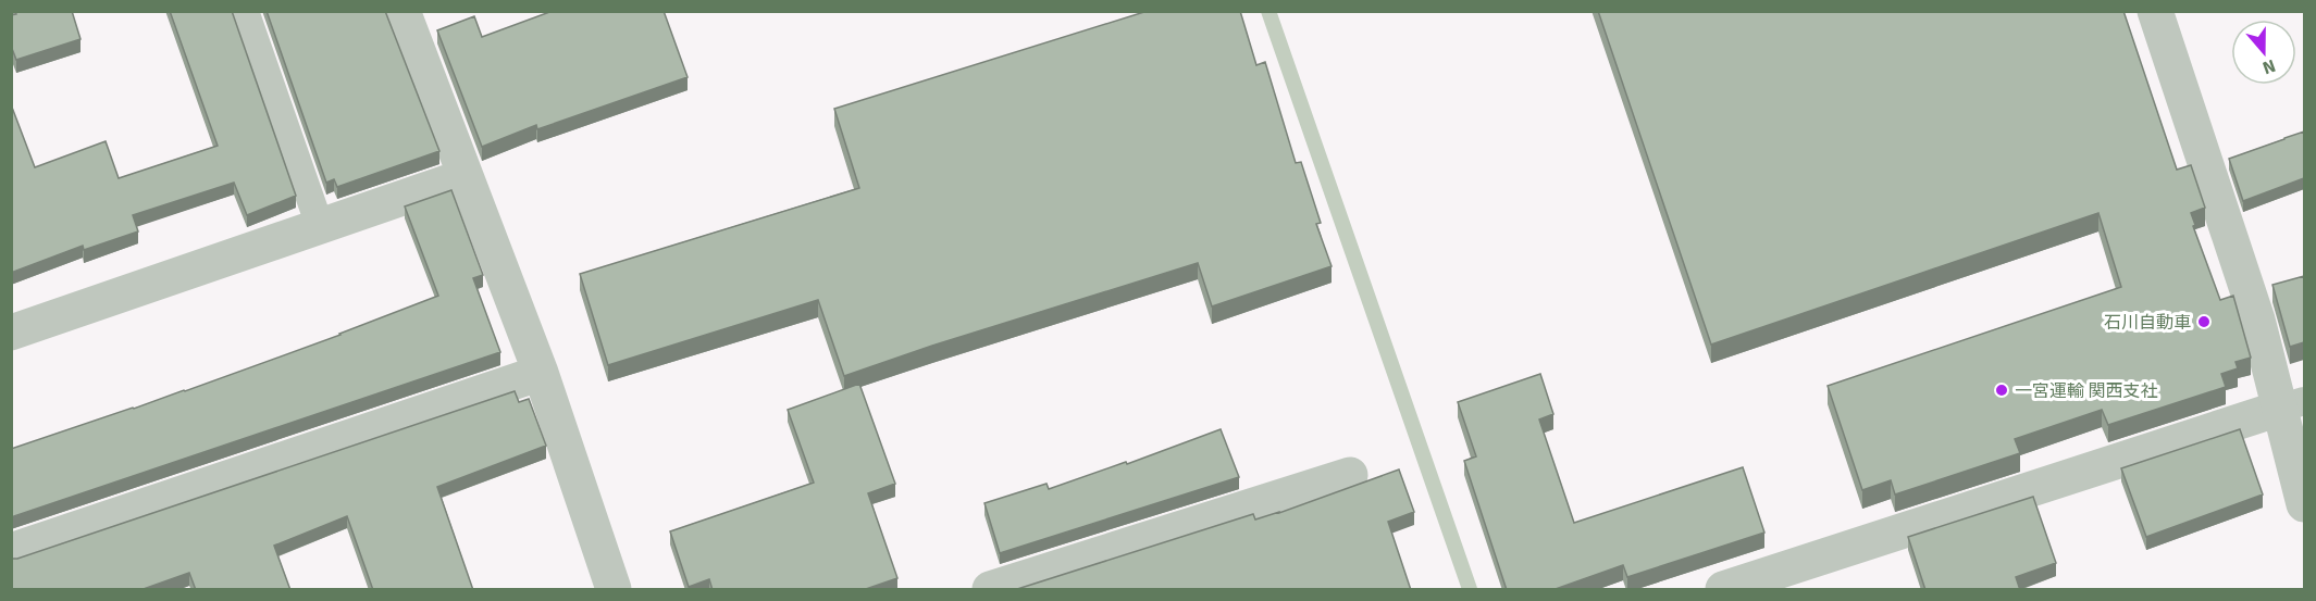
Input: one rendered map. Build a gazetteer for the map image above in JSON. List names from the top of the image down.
{
  "places": ["石川自動車", "一宮運輸 関西支社"],
  "north": "bottom"
}
